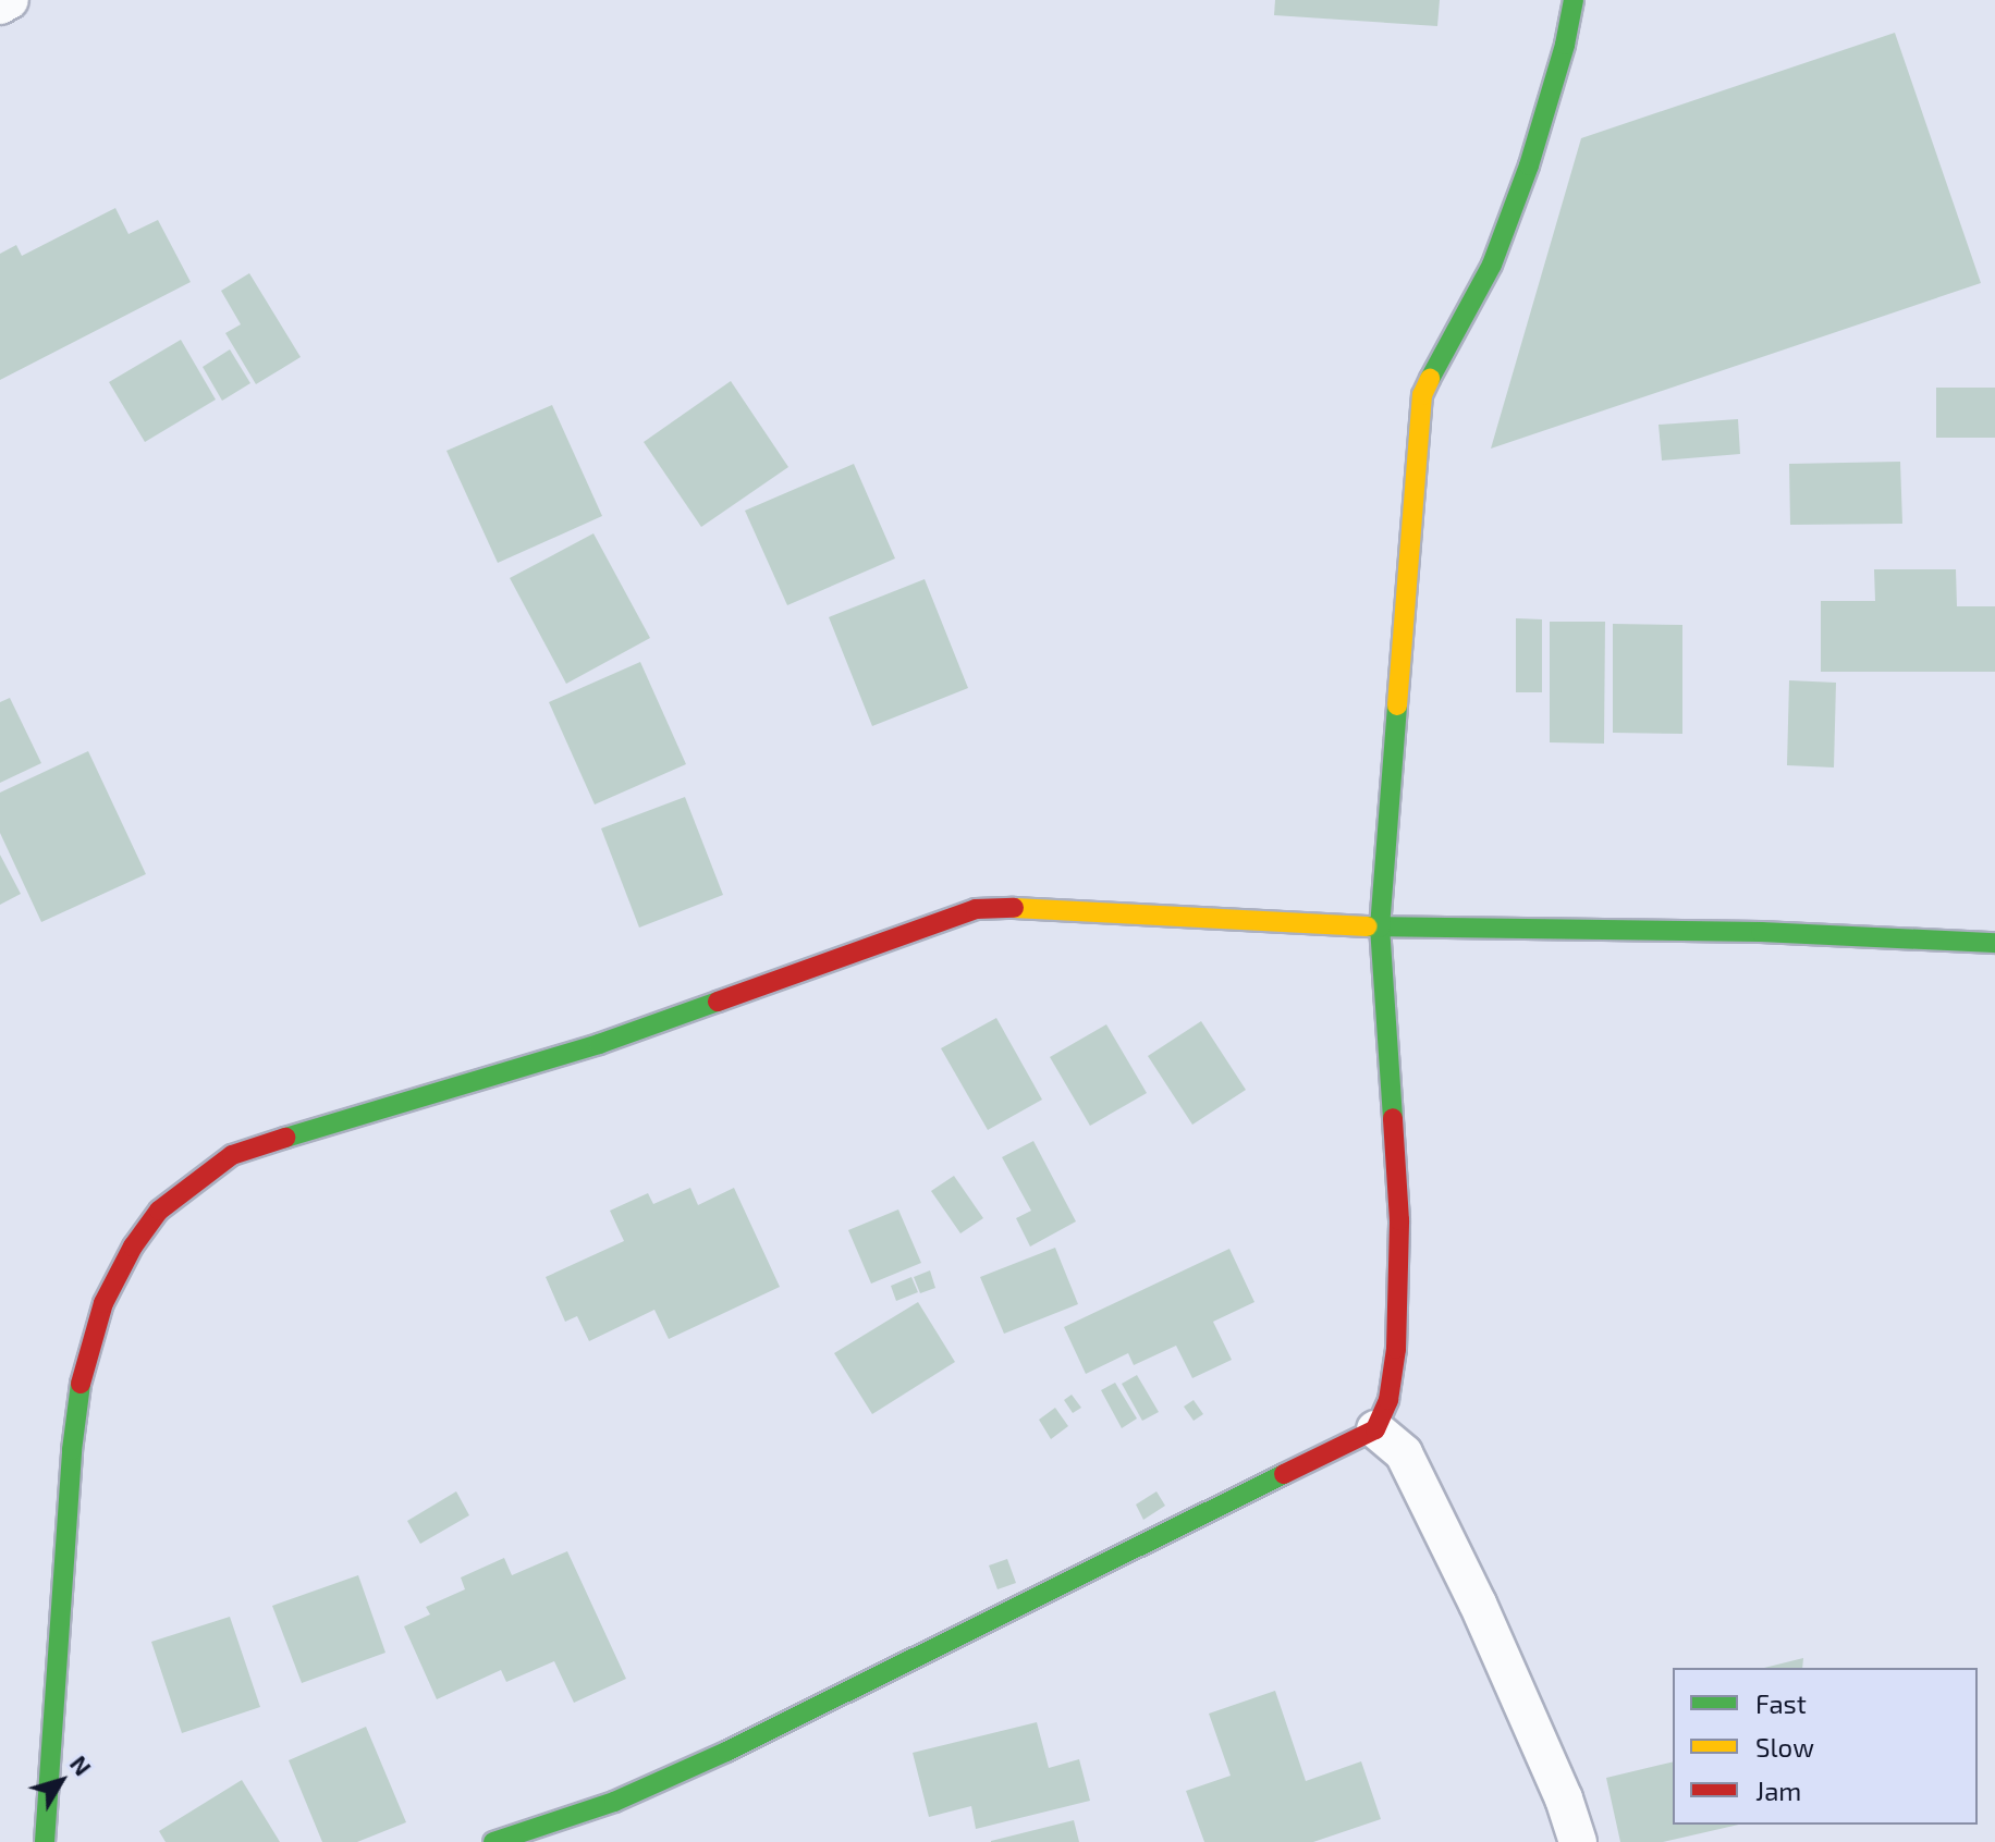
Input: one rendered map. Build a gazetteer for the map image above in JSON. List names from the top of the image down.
{
  "legend": ["Fast", "Slow", "Jam"],
  "north": "top right"
}
